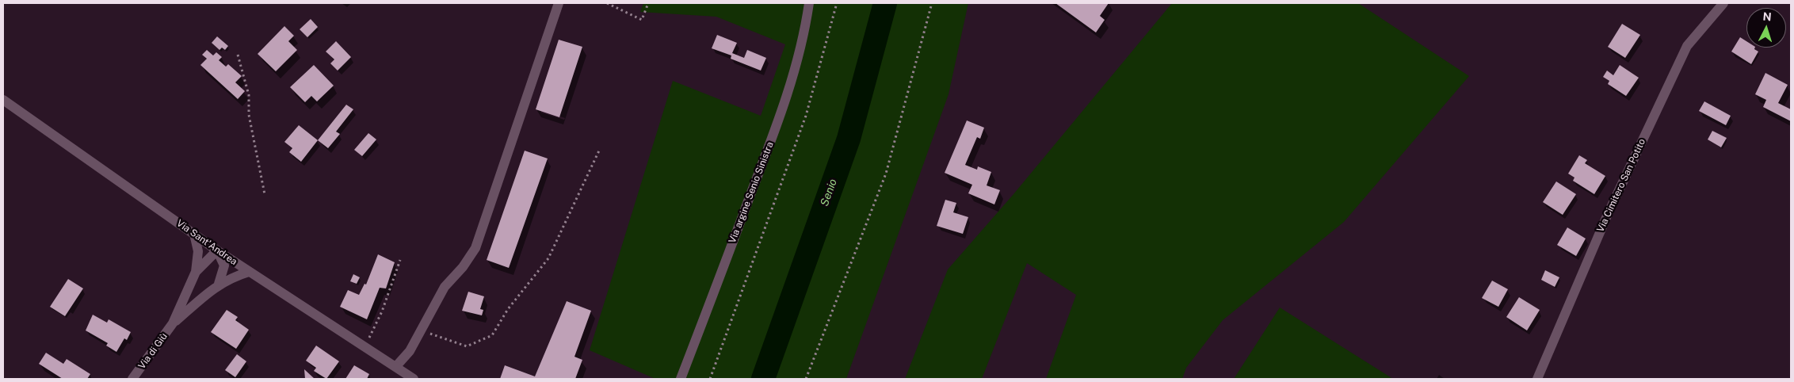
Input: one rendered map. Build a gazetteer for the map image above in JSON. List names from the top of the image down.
{
  "streets": {
    "street": [
      "Via Cimitero San Potito",
      "Via argine Senio Sinistra",
      "Via Sant'Andrea",
      "Via di Giù"
    ]
  },
  "crossings": [
    ["Via Sant'Andrea", "Via di Giù"]
  ],
  "water": ["Senio"],
  "north": "top"
}
